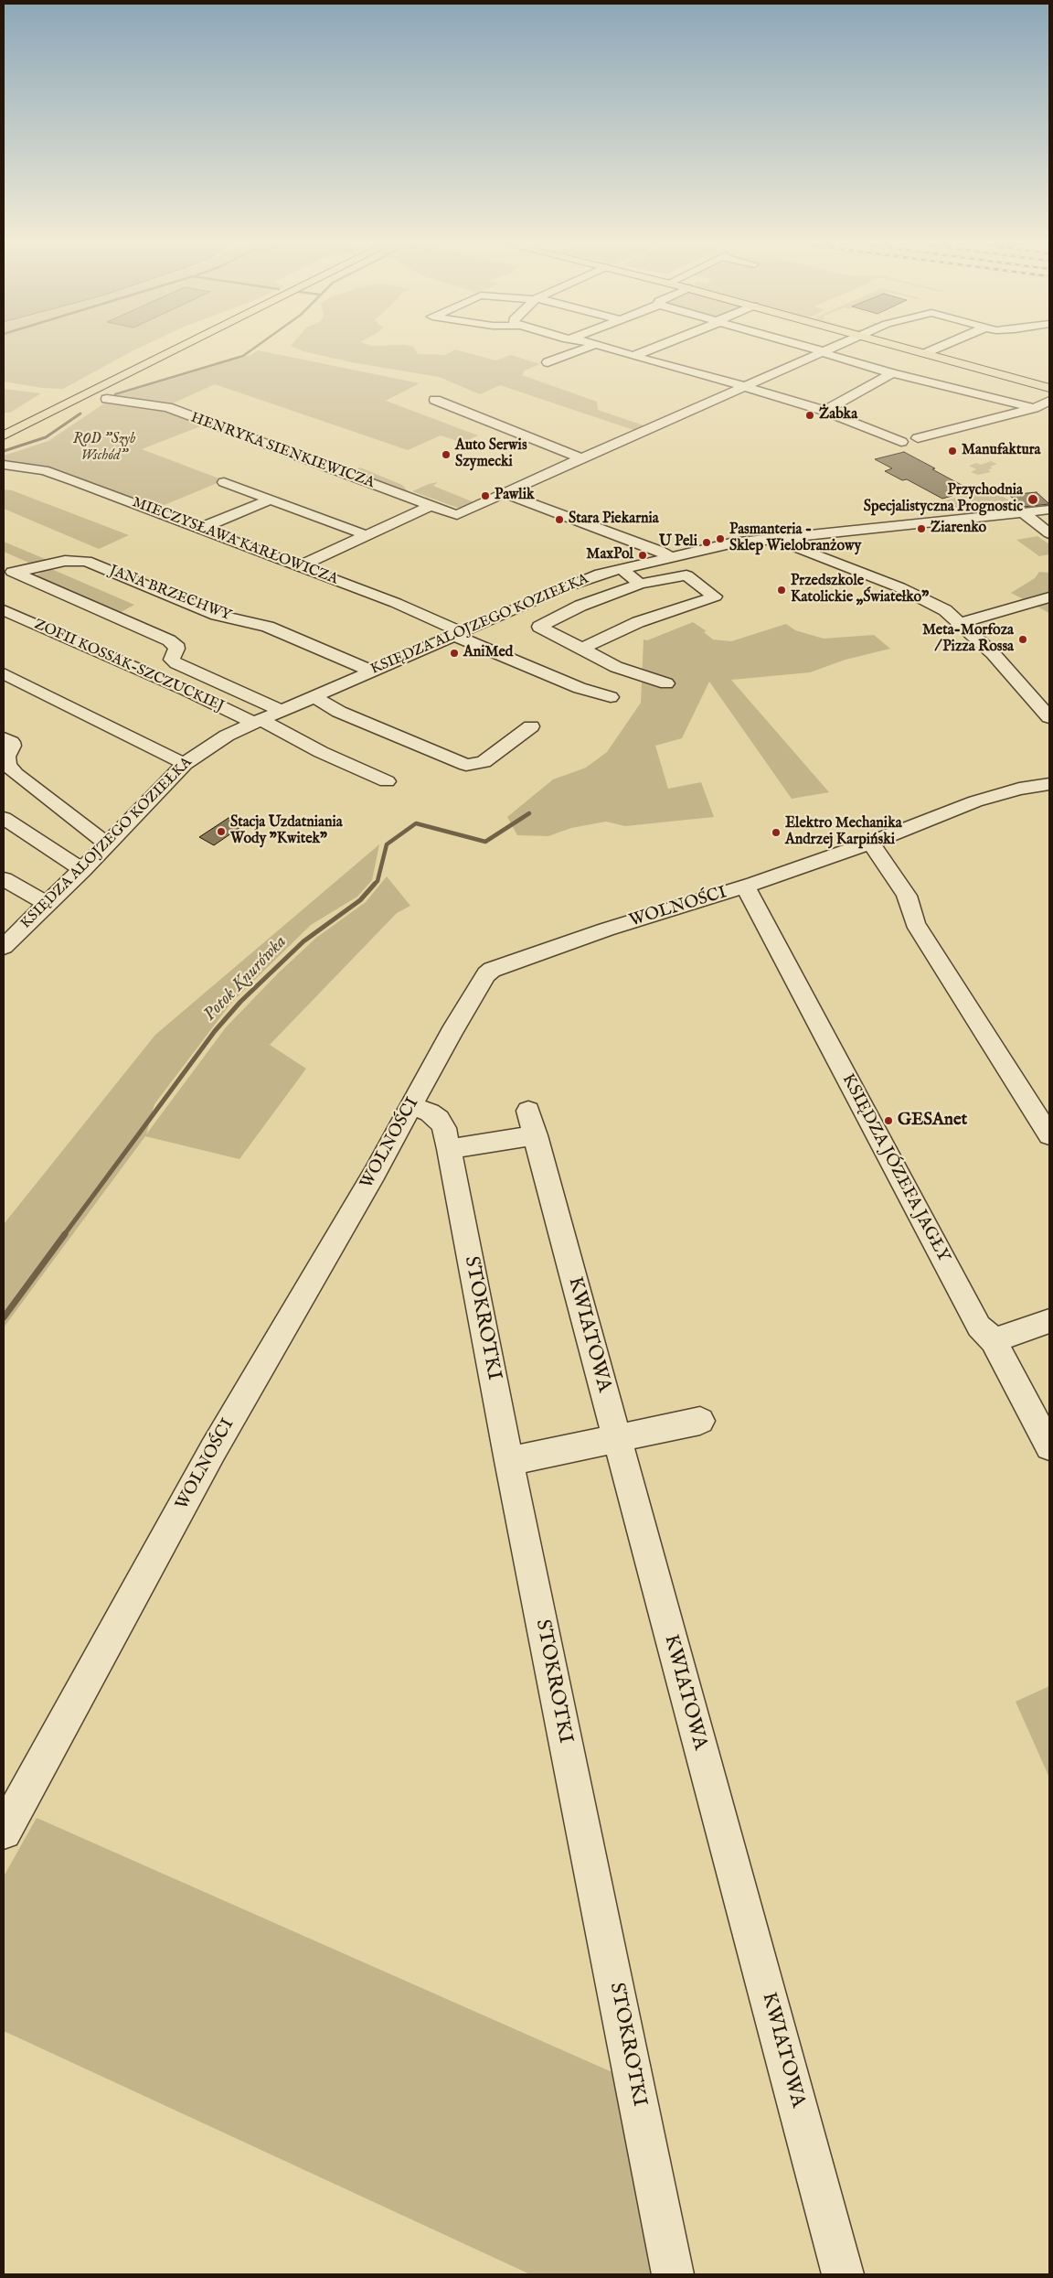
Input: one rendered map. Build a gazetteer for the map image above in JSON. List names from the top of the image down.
{
  "streets": {
    "street": [
      "HENRYKA SIENKIEWICZA",
      "MIECZYSŁAWA KARŁOWICZA",
      "JANA BRZECHWY",
      "KSIĘDZA ALOJZEGO KOZIEŁKA",
      "ZOFII KOSSAK-SZCZUCKIEJ",
      "WOLNOŚCI",
      "KSIĘDZA JÓZEFA JAGŁY",
      "STOKROTKI",
      "KWIATOWA"
    ]
  },
  "crossings": [
    ["MIECZYSŁAWA KARŁOWICZA", "KSIĘDZA ALOJZEGO KOZIEŁKA"],
    ["JANA BRZECHWY", "KSIĘDZA ALOJZEGO KOZIEŁKA"],
    ["KSIĘDZA ALOJZEGO KOZIEŁKA", "ZOFII KOSSAK-SZCZUCKIEJ"],
    ["WOLNOŚCI", "KSIĘDZA JÓZEFA JAGŁY"],
    ["WOLNOŚCI", "STOKROTKI"],
    ["STOKROTKI", "KWIATOWA"]
  ],
  "water": ["Potok Knurówka"],
  "parks": ["ROD \"Szyb Wschód\""],
  "places": [
    "Żabka",
    "Manufaktura",
    "Auto Serwis Szymecki",
    "Pawlik",
    "Przychodnia Specjalistyczna Prognostic",
    "Stara Piekarnia",
    "Ziarenko",
    "Pasmanteria - Sklep Wielobranżowy",
    "U Peli",
    "MaxPol",
    "Przedszkole Katolickie „Światełko”",
    "Meta-Morfoza / Pizza Rossa",
    "AniMed",
    "Stacja Uzdatniania Wody \"Kwitek\"",
    "Elektro Mechanika Andrzej Karpiński",
    "GESAnet"
  ]
}
